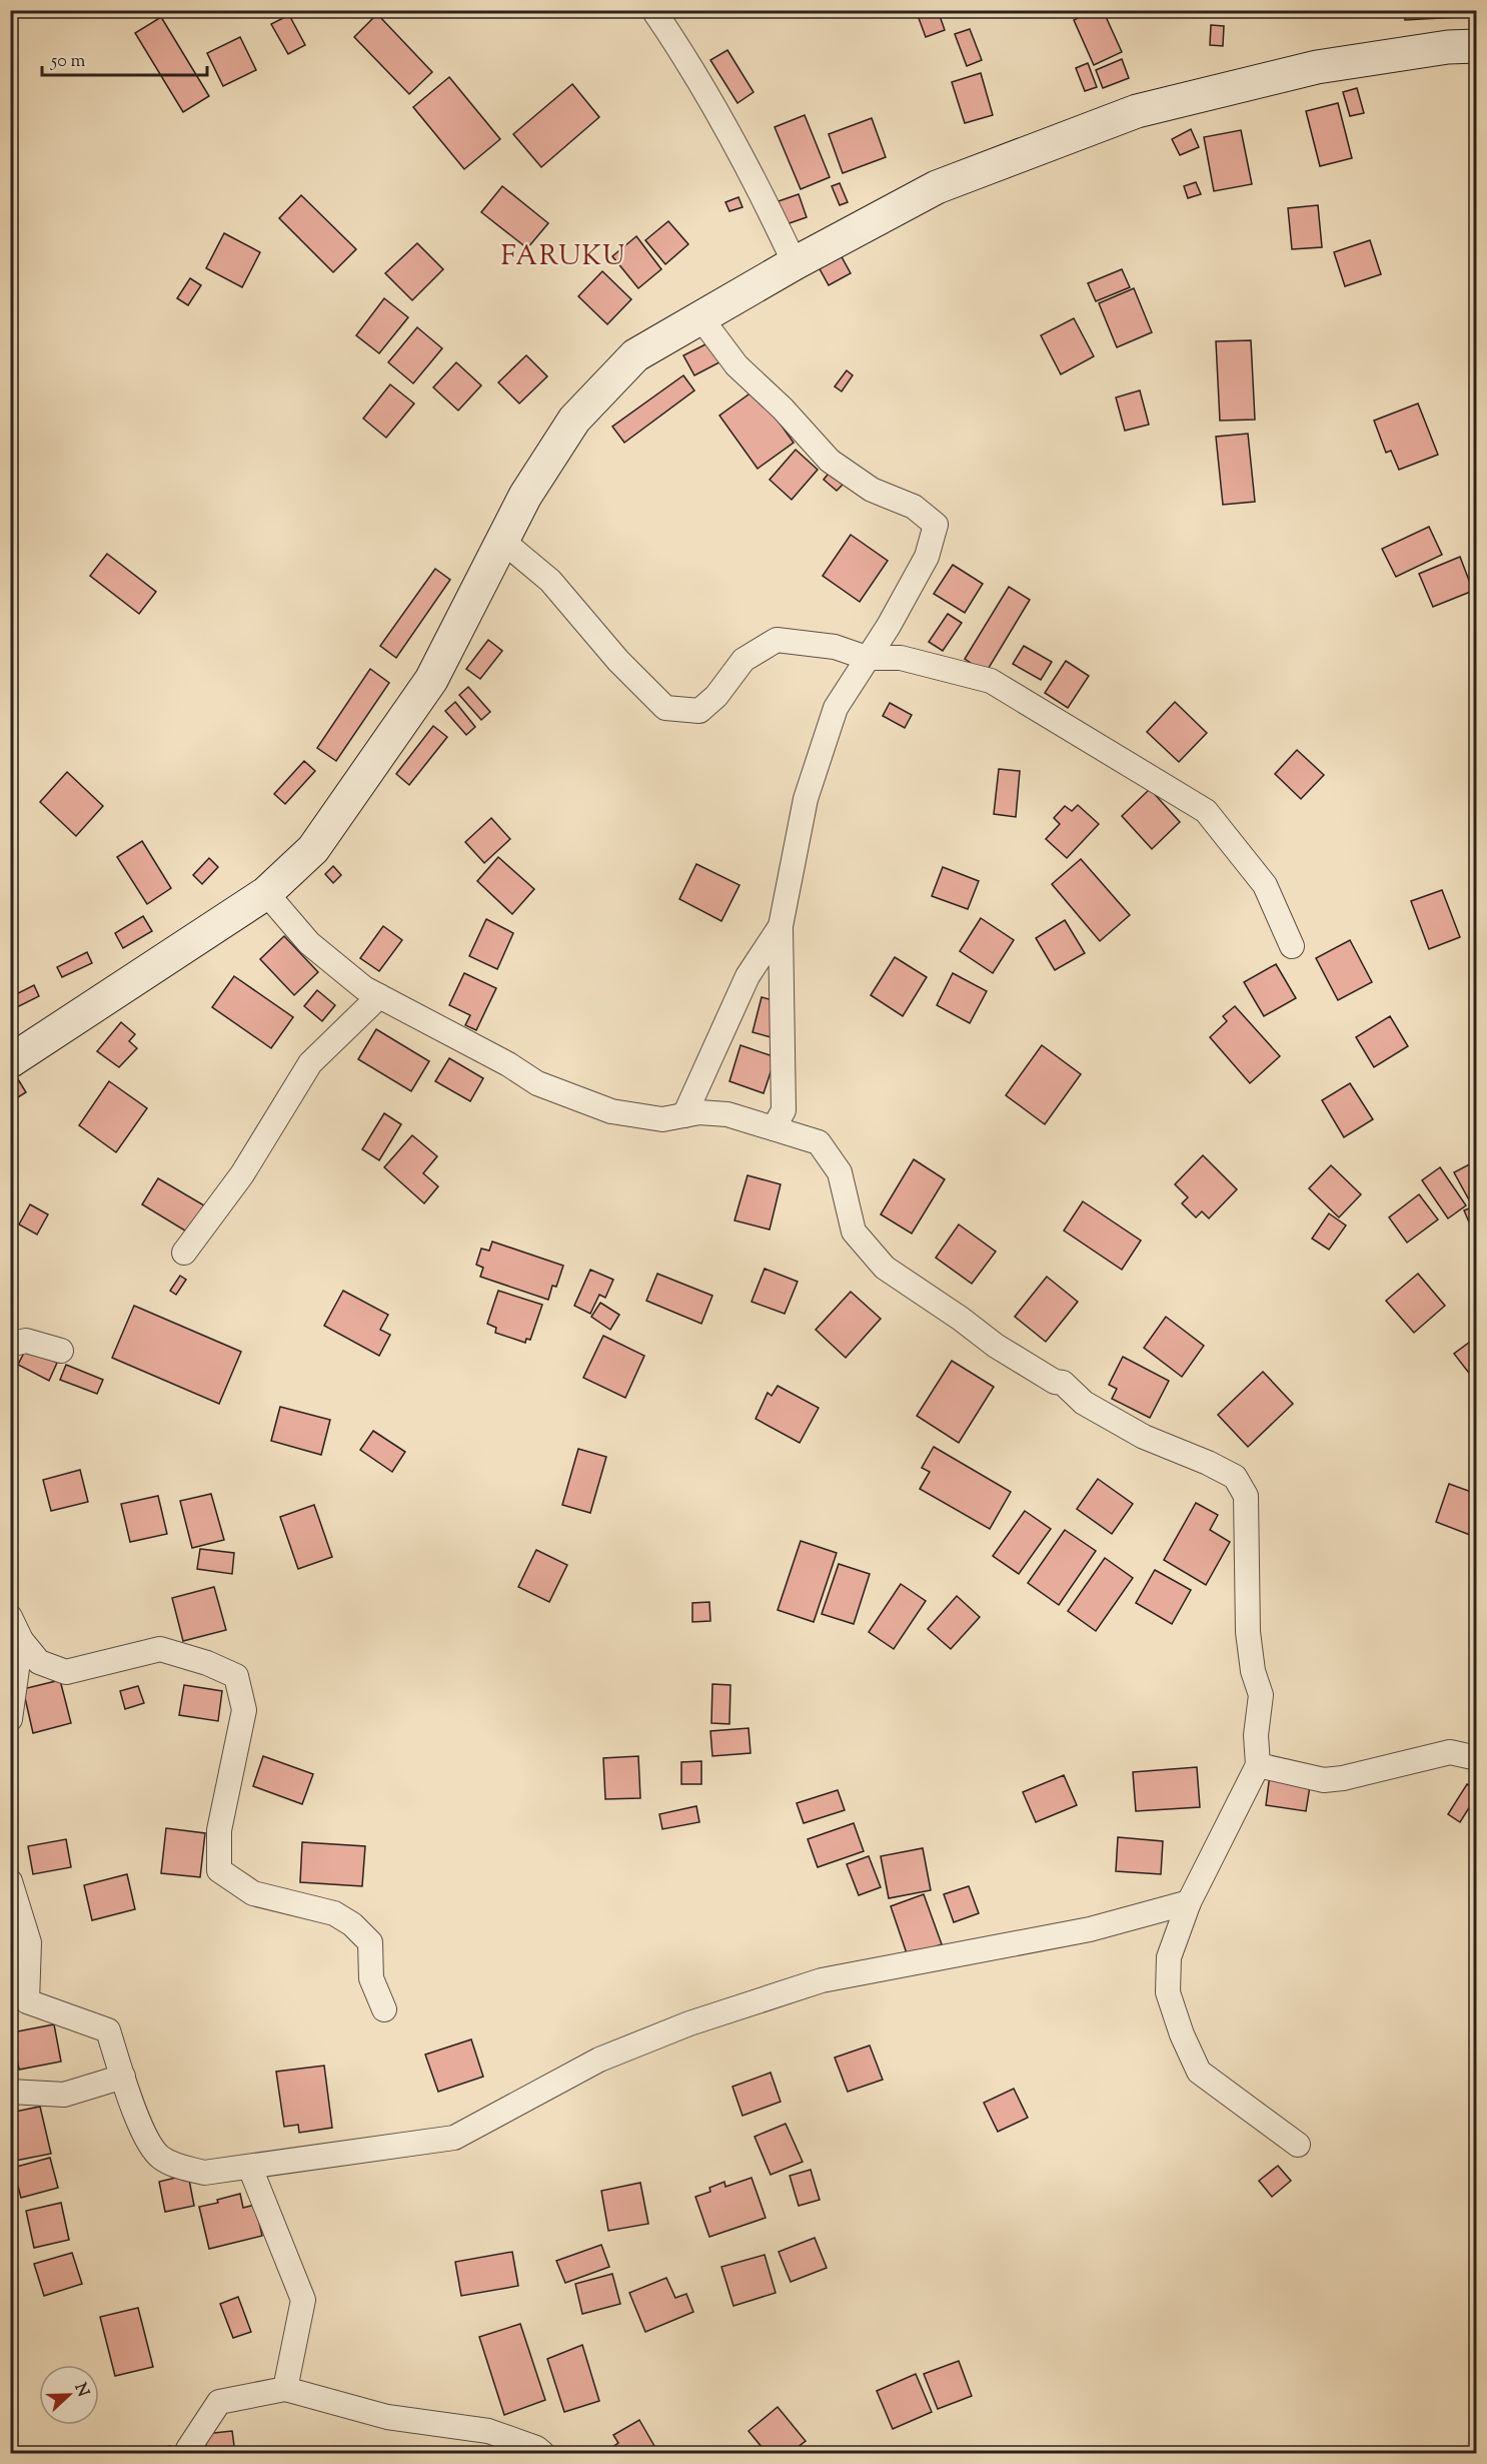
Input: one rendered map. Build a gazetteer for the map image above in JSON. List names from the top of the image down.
{
  "districts": ["FARUKU"],
  "scale_bar": "50 m",
  "north": "right"
}
